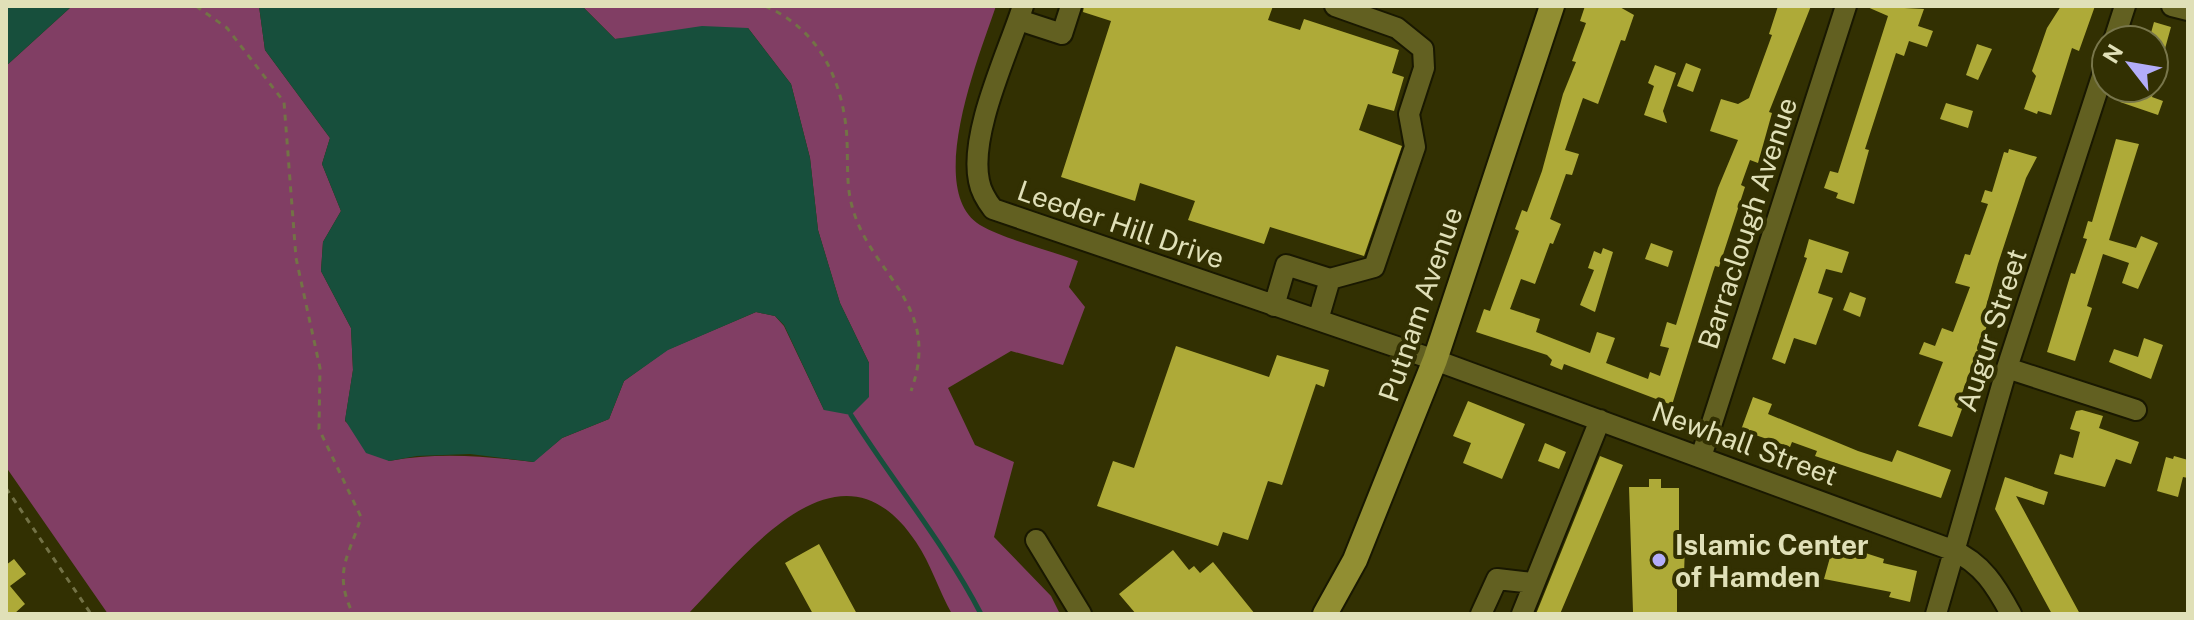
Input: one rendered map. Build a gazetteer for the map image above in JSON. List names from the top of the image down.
{
  "streets": {
    "main road": ["Putnam Avenue"],
    "street": [
      "Barraclough Avenue",
      "Leeder Hill Drive",
      "Augur Street",
      "Newhall Street"
    ]
  },
  "crossings": [
    ["Barraclough Avenue", "Newhall Street"],
    ["Leeder Hill Drive", "Putnam Avenue"],
    ["Leeder Hill Drive", "Newhall Street"],
    ["Putnam Avenue", "Newhall Street"],
    ["Augur Street", "Newhall Street"]
  ],
  "places": ["Islamic Center of Hamden"],
  "north": "top left"
}
